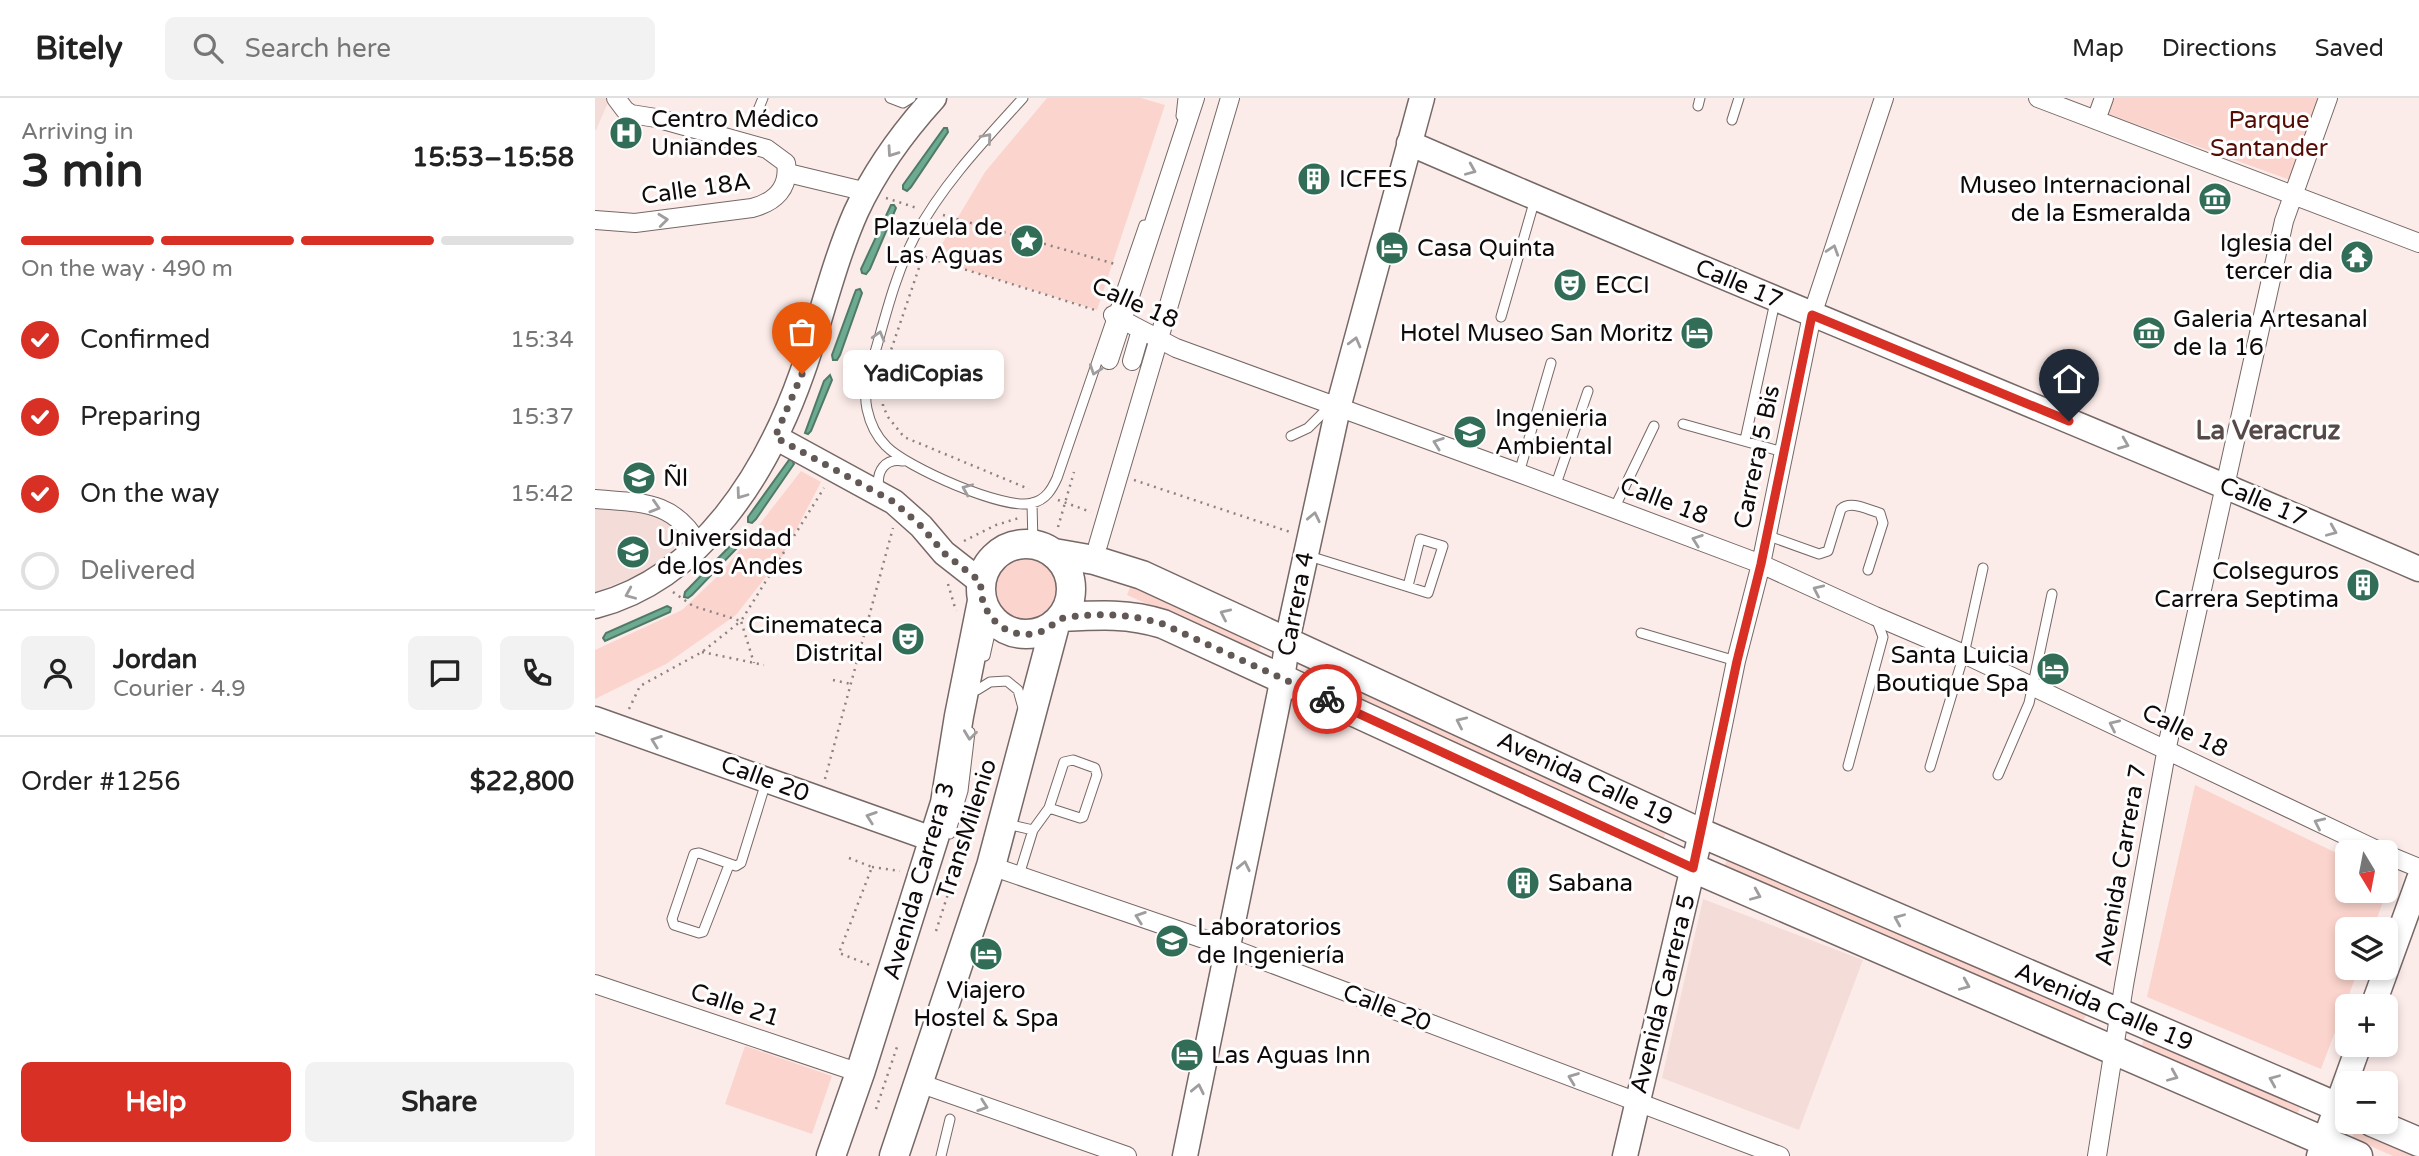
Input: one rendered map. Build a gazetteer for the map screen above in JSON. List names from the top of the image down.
{
  "streets": {
    "main road": ["Avenida Calle 19", "Avenida Carrera 3"],
    "street": [
      "Calle 18A",
      "Calle 17",
      "Calle 18",
      "Carrera 5 Bis",
      "Carrera 4",
      "Calle 20",
      "Avenida Carrera 7",
      "Avenida Carrera 5",
      "Calle 21"
    ],
    "lane": ["TransMilenio"]
  },
  "crossings": [
    ["Calle 17", "Carrera 5 Bis"],
    ["Calle 17", "Carrera 4"],
    ["Calle 17", "Avenida Carrera 7"],
    ["Calle 18", "Carrera 5 Bis"],
    ["Calle 18", "Carrera 4"],
    ["Calle 18", "Avenida Carrera 7"],
    ["Carrera 5 Bis", "Avenida Calle 19"],
    ["Carrera 5 Bis", "Avenida Carrera 5"],
    ["Carrera 4", "Calle 20"],
    ["Carrera 4", "Avenida Calle 19"],
    ["Calle 20", "TransMilenio"],
    ["Calle 20", "Avenida Carrera 3"],
    ["Calle 20", "Avenida Carrera 5"],
    ["Avenida Calle 19", "TransMilenio"],
    ["Avenida Calle 19", "Avenida Carrera 7"],
    ["Avenida Calle 19", "Avenida Carrera 3"],
    ["Avenida Calle 19", "Avenida Carrera 5"],
    ["TransMilenio", "Avenida Carrera 3"],
    ["Avenida Carrera 3", "Calle 21"]
  ],
  "one_way": [
    "Calle 18A",
    "Calle 17",
    "Calle 18",
    "Calle 20"
  ],
  "districts": ["La Veracruz"],
  "parks": ["Parque Santander"],
  "places": {
    "hospital": ["Centro Médico Uniandes"],
    "building": ["ICFES", "Colseguros Carrera Septima", "Sabana"],
    "museum": ["Museo Internacional de la Esmeralda", "Galeria Artesanal de la 16"],
    "place": ["Plazuela de Las Aguas"],
    "hotel": [
      "Casa Quinta",
      "Hotel Museo San Moritz",
      "Santa Luicia Boutique Spa",
      "Viajero Hostel & Spa",
      "Las Aguas Inn"
    ],
    "temple": ["Iglesia del tercer dia"],
    "theatre": ["ECCI", "Cinemateca Distrital"],
    "other": ["YadiCopias"],
    "school or university": [
      "Ingenieria Ambiental",
      "Ñl",
      "Universidad de los Andes",
      "Laboratorios de Ingeniería"
    ]
  },
  "north": "bottom",
  "page": {
    "header": "Bitely",
    "search": "Search here",
    "nav": ["Map", "Directions", "Saved"],
    "heading": ["3 min", "Arriving in", "15:53–15:58"],
    "panel": [
      "Jordan",
      "Courier · 4.9",
      "Order #1256",
      "$22,800"
    ],
    "bar": "On the way · 490 m",
    "list": [
      ["Confirmed", "15:34"],
      ["Preparing", "15:37"],
      ["On the way", "15:42"],
      "Delivered"
    ],
    "bubble": "YadiCopias",
    "map_buttons": ["+", "−"],
    "buttons": ["Help", "Share"]
  }
}
